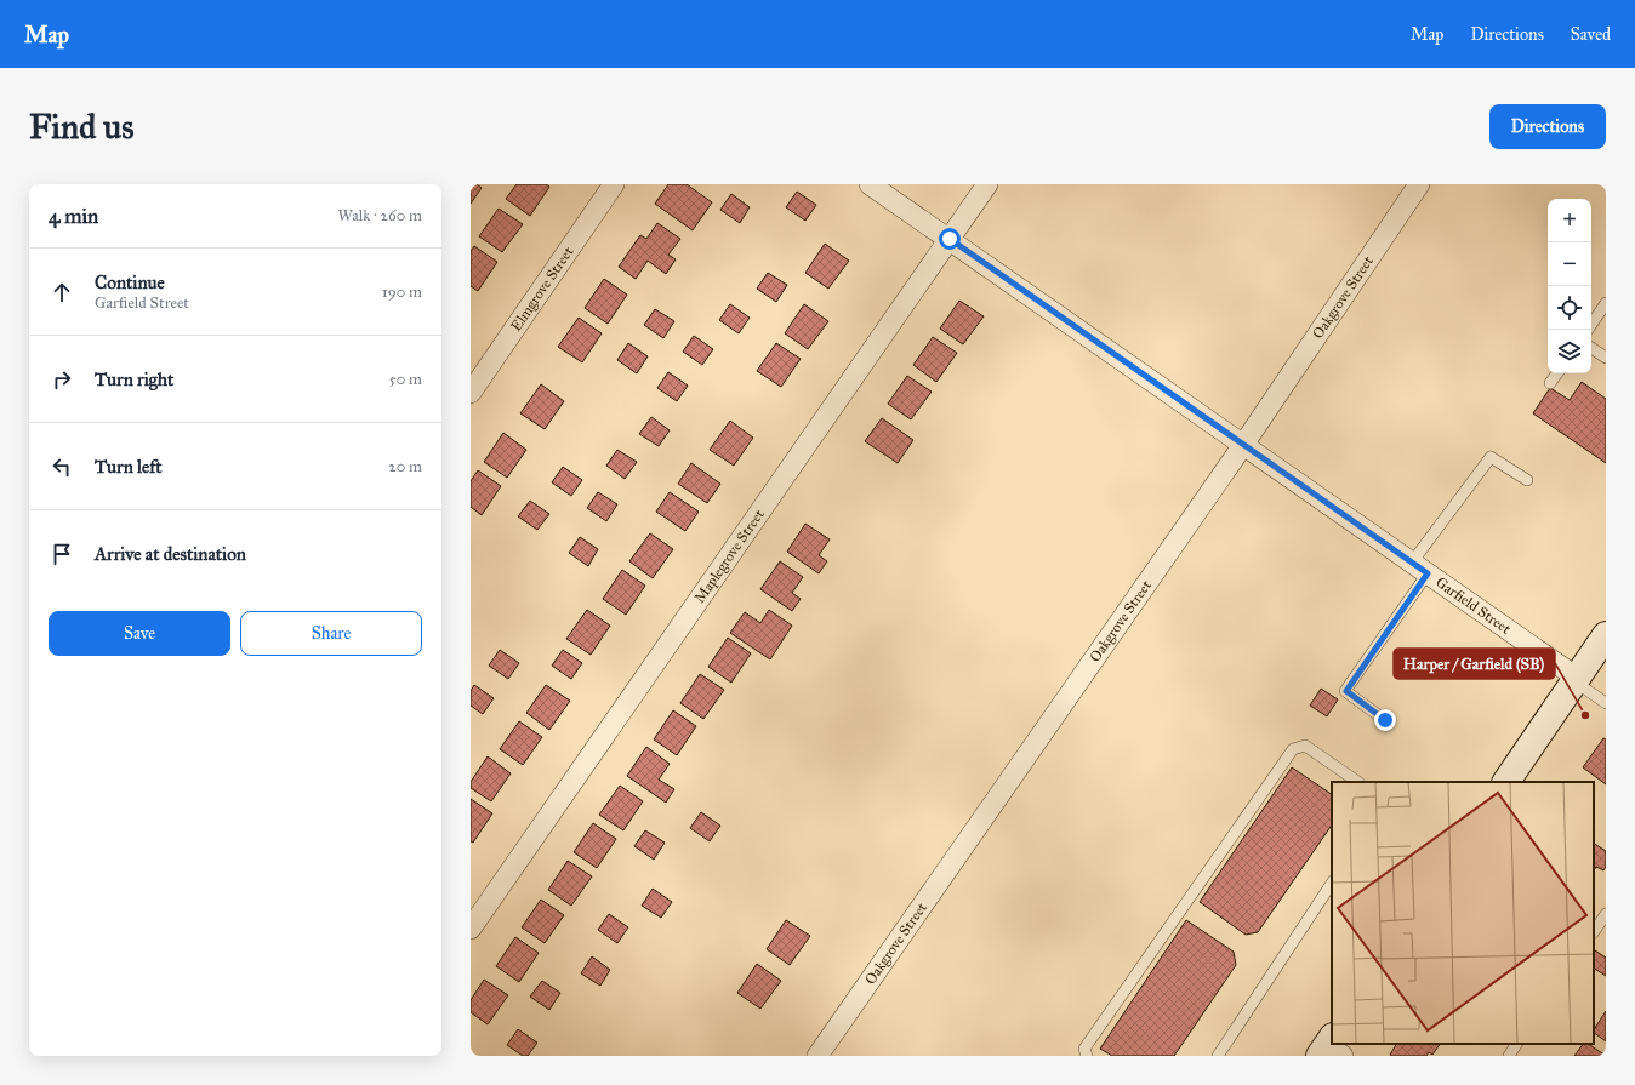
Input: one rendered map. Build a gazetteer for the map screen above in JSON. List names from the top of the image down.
{
  "streets": {
    "street": [
      "Elmgrove Street",
      "Oakgrove Street",
      "Maplegrove Street",
      "Garfield Street"
    ]
  },
  "crossings": [
    ["Oakgrove Street", "Garfield Street"],
    ["Maplegrove Street", "Garfield Street"]
  ],
  "places": ["Harper / Garfield (SB)"],
  "page": {
    "header": "Map",
    "nav": ["Map", "Directions", "Saved"],
    "buttons": [
      "Directions",
      ["Save", "Share"]
    ],
    "title": "Find us",
    "heading": ["4 min", "Walk · 260 m"],
    "map_buttons": ["+", "−"],
    "list": [
      ["Continue", "Garfield Street", "190 m"],
      ["Turn right", "50 m"],
      ["Turn left", "20 m"],
      "Arrive at destination"
    ]
  }
}
